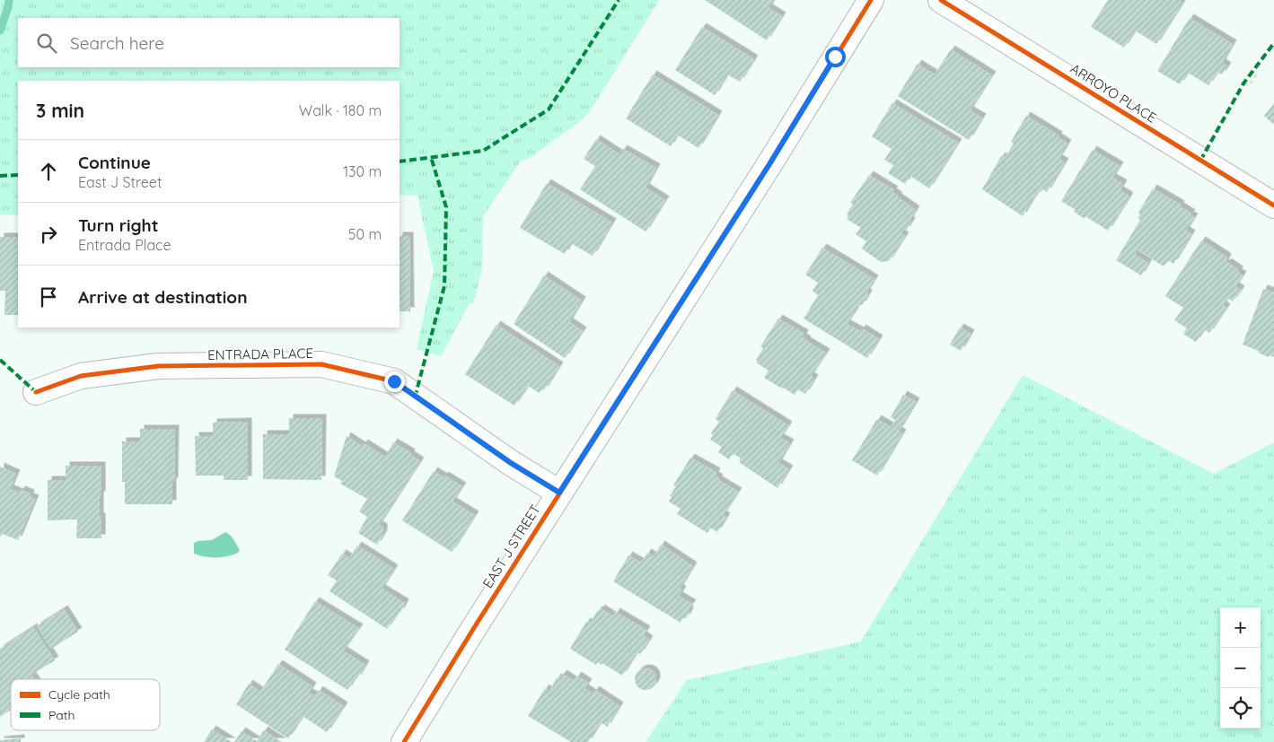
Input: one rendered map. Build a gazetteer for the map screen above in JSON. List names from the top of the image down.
{
  "streets": {
    "street": ["ARROYO PLACE", "ENTRADA PLACE", "EAST J STREET"]
  },
  "crossings": [
    ["ENTRADA PLACE", "EAST J STREET"]
  ],
  "legend": ["Cycle path", "Path"],
  "page": {
    "search": "Search here",
    "heading": ["3 min", "Walk · 180 m"],
    "list": [
      ["Continue", "East J Street", "130 m"],
      ["Turn right", "Entrada Place", "50 m"],
      "Arrive at destination"
    ],
    "map_buttons": ["+", "−"]
  }
}
